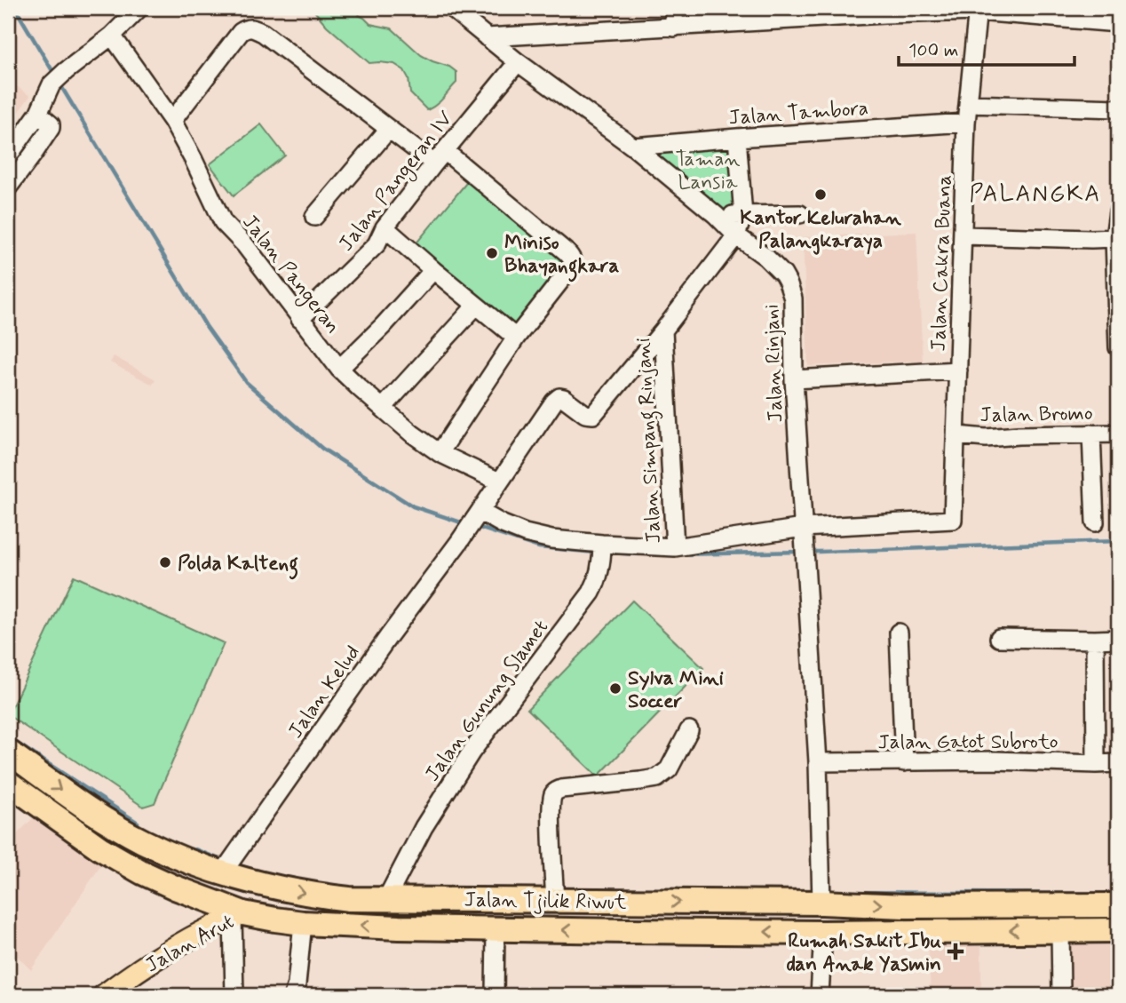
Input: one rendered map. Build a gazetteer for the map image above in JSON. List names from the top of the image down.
{
  "streets": {
    "highway": ["Jalan Tjilik Riwut"],
    "main road": ["Jalan Arut"],
    "street": [
      "Jalan Tambora",
      "Jalan Pangeran IV",
      "Jalan Cakra Buana",
      "Jalan Pangeran",
      "Jalan Rinjani",
      "Jalan Bromo",
      "Jalan Simpang Rinjani",
      "Jalan Kelud",
      "Jalan Gunung Slamet",
      "Jalan Gatot Subroto"
    ]
  },
  "crossings": [
    ["Jalan Tambora", "Jalan Cakra Buana"],
    ["Jalan Tambora", "Jalan Rinjani"],
    ["Jalan Pangeran IV", "Jalan Pangeran"],
    ["Jalan Pangeran IV", "Jalan Rinjani"],
    ["Jalan Cakra Buana", "Jalan Bromo"],
    ["Jalan Cakra Buana", "Jalan Simpang Rinjani"],
    ["Jalan Rinjani", "Jalan Simpang Rinjani"],
    ["Jalan Rinjani", "Jalan Gatot Subroto"],
    ["Jalan Rinjani", "Jalan Tjilik Riwut"],
    ["Jalan Simpang Rinjani", "Jalan Kelud"],
    ["Jalan Simpang Rinjani", "Jalan Gunung Slamet"],
    ["Jalan Kelud", "Jalan Tjilik Riwut"],
    ["Jalan Gunung Slamet", "Jalan Tjilik Riwut"],
    ["Jalan Tjilik Riwut", "Jalan Arut"]
  ],
  "districts": ["PALANGKA"],
  "parks": ["Taman Lansia"],
  "places": {
    "other": [
      "Kantor Kelurahan Palangkaraya",
      "Miniso Bhayangkara",
      "Polda Kalteng",
      "Sylva Mini Soccer"
    ],
    "health": ["Rumah Sakit Ibu dan Anak Yasmin"]
  },
  "scale_bar": "100 m"
}
